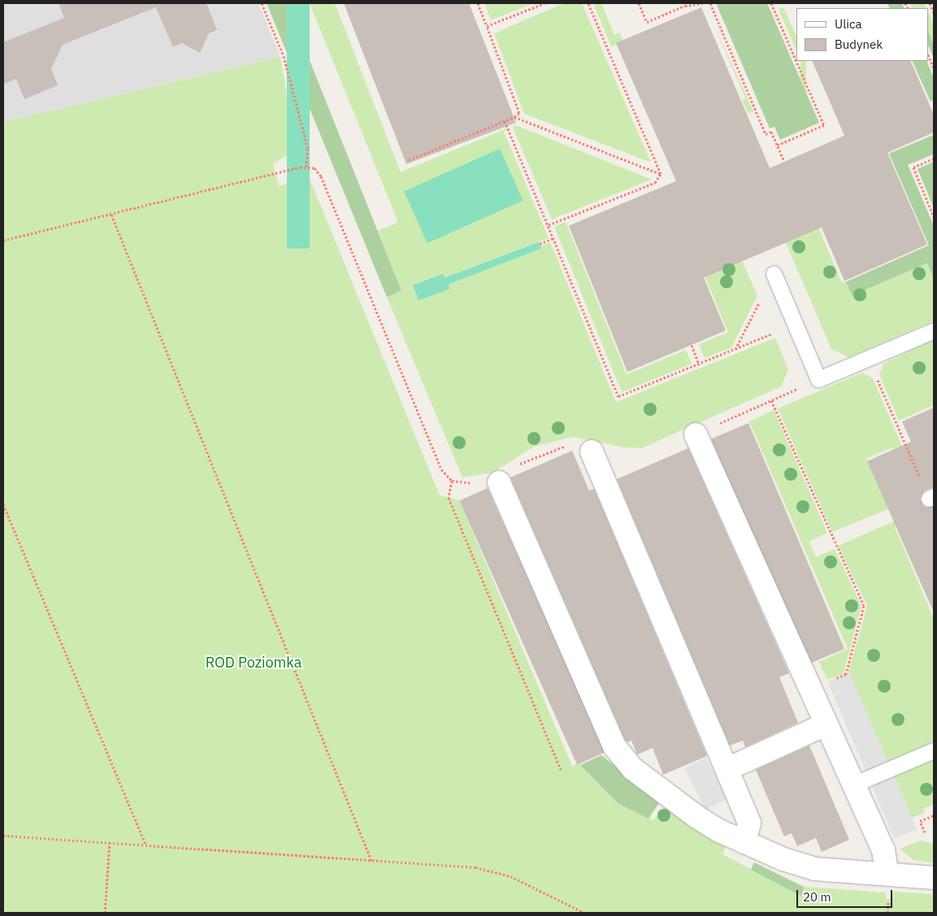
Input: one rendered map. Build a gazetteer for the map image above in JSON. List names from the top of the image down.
{
  "parks": ["ROD Poziomka"],
  "legend": ["Ulica", "Budynek"],
  "scale_bar": "20 m"
}
